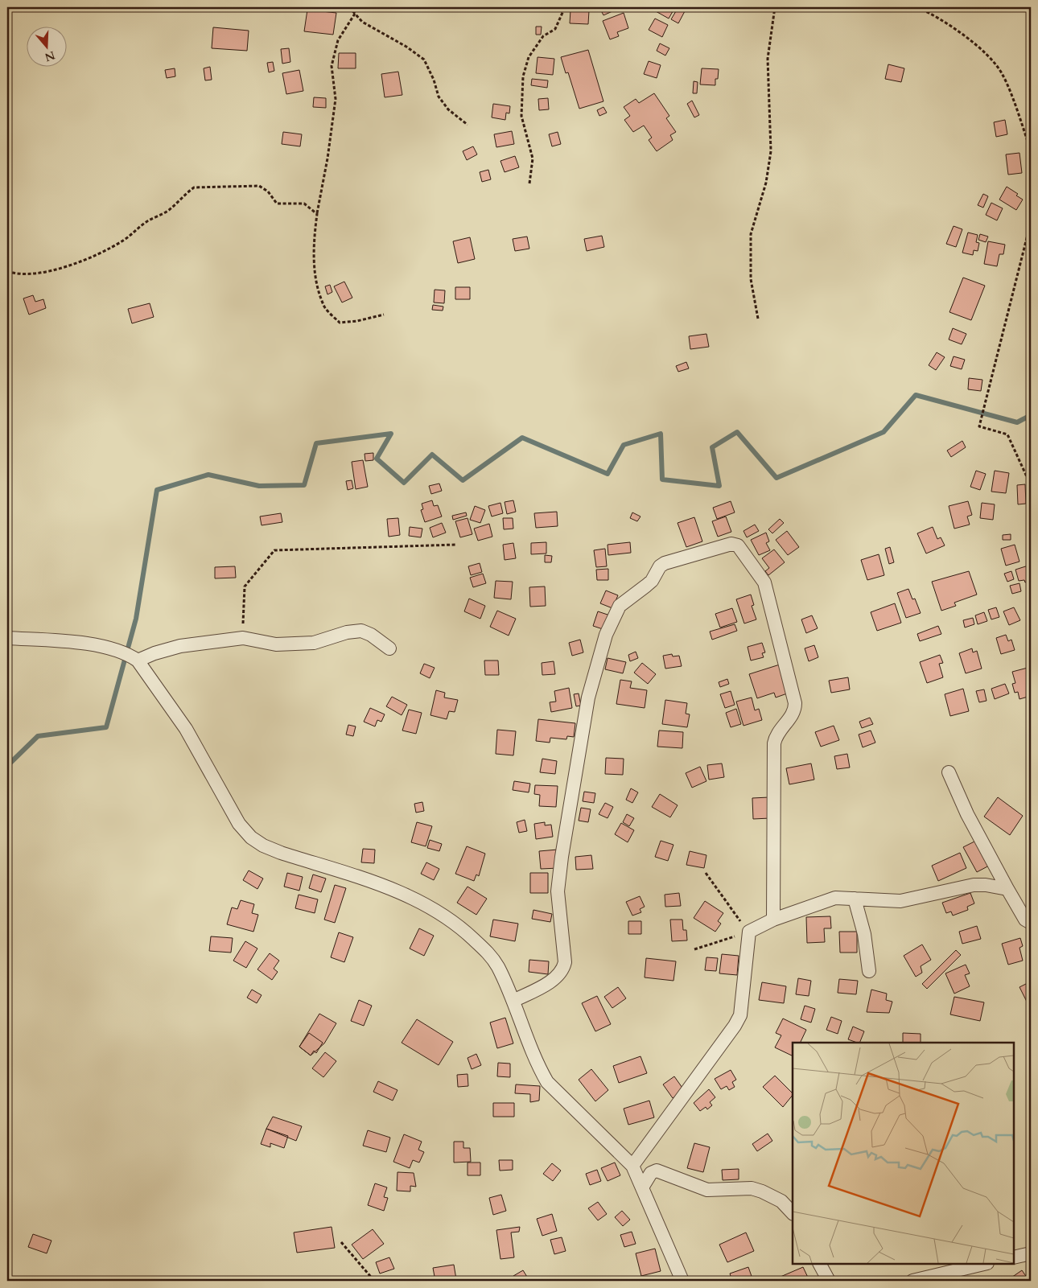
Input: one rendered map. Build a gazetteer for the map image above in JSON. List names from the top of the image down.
{
  "north": "bottom"
}
